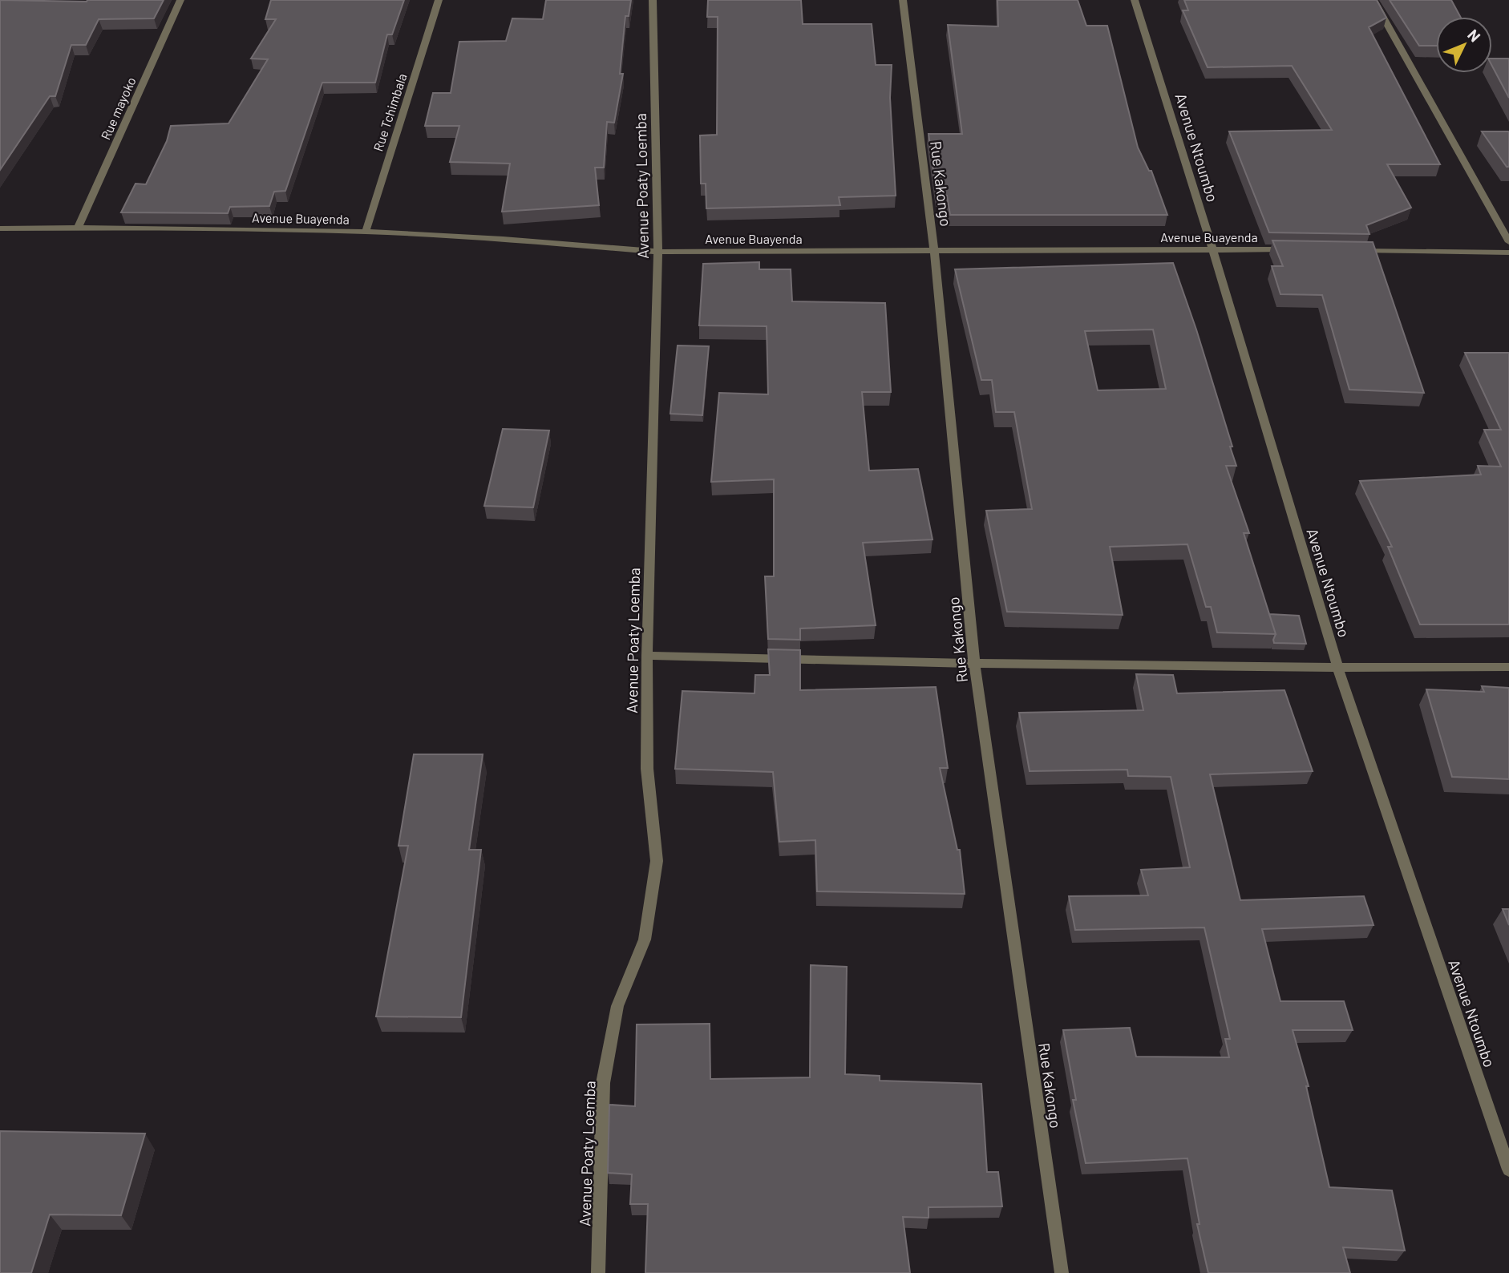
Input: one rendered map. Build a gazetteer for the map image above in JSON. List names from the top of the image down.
{
  "streets": {
    "street": [
      "Rue mayoko",
      "Rue Tchimbala",
      "Avenue Ntoumbo",
      "Rue Kakongo",
      "Avenue Poaty Loemba",
      "Avenue Buayenda"
    ]
  },
  "crossings": [
    ["Rue mayoko", "Avenue Buayenda"],
    ["Rue Tchimbala", "Avenue Buayenda"],
    ["Avenue Ntoumbo", "Avenue Buayenda"],
    ["Rue Kakongo", "Avenue Buayenda"],
    ["Avenue Poaty Loemba", "Avenue Buayenda"]
  ],
  "north": "top right"
}
